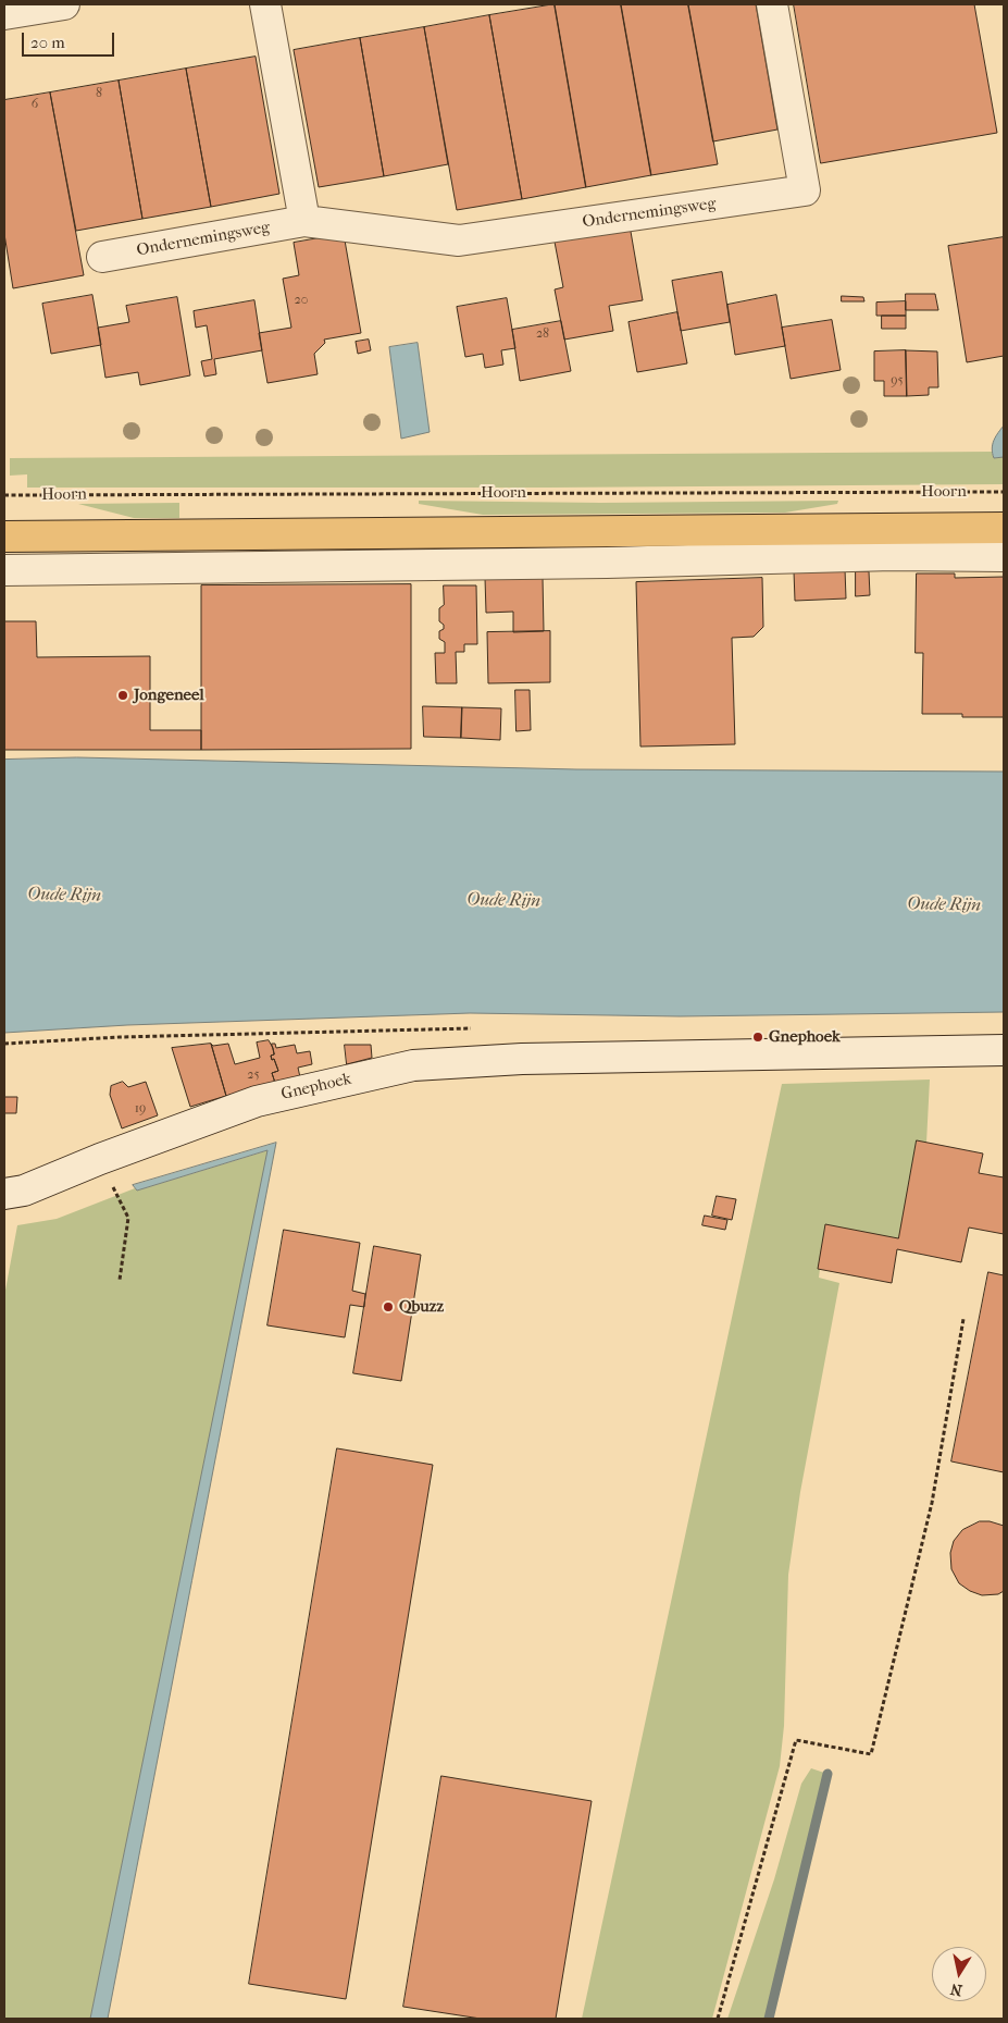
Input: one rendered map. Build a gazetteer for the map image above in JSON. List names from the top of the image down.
{
  "streets": {
    "street": ["Ondernemingsweg", "Gnephoek"],
    "path": ["Hoorn"]
  },
  "water": ["Oude Rijn"],
  "places": ["Jongeneel", "Gnephoek", "Qbuzz"],
  "house_numbers": [
    "8",
    "6",
    "20",
    "28",
    "95",
    "25",
    "19"
  ],
  "scale_bar": "20 m",
  "north": "bottom"
}
